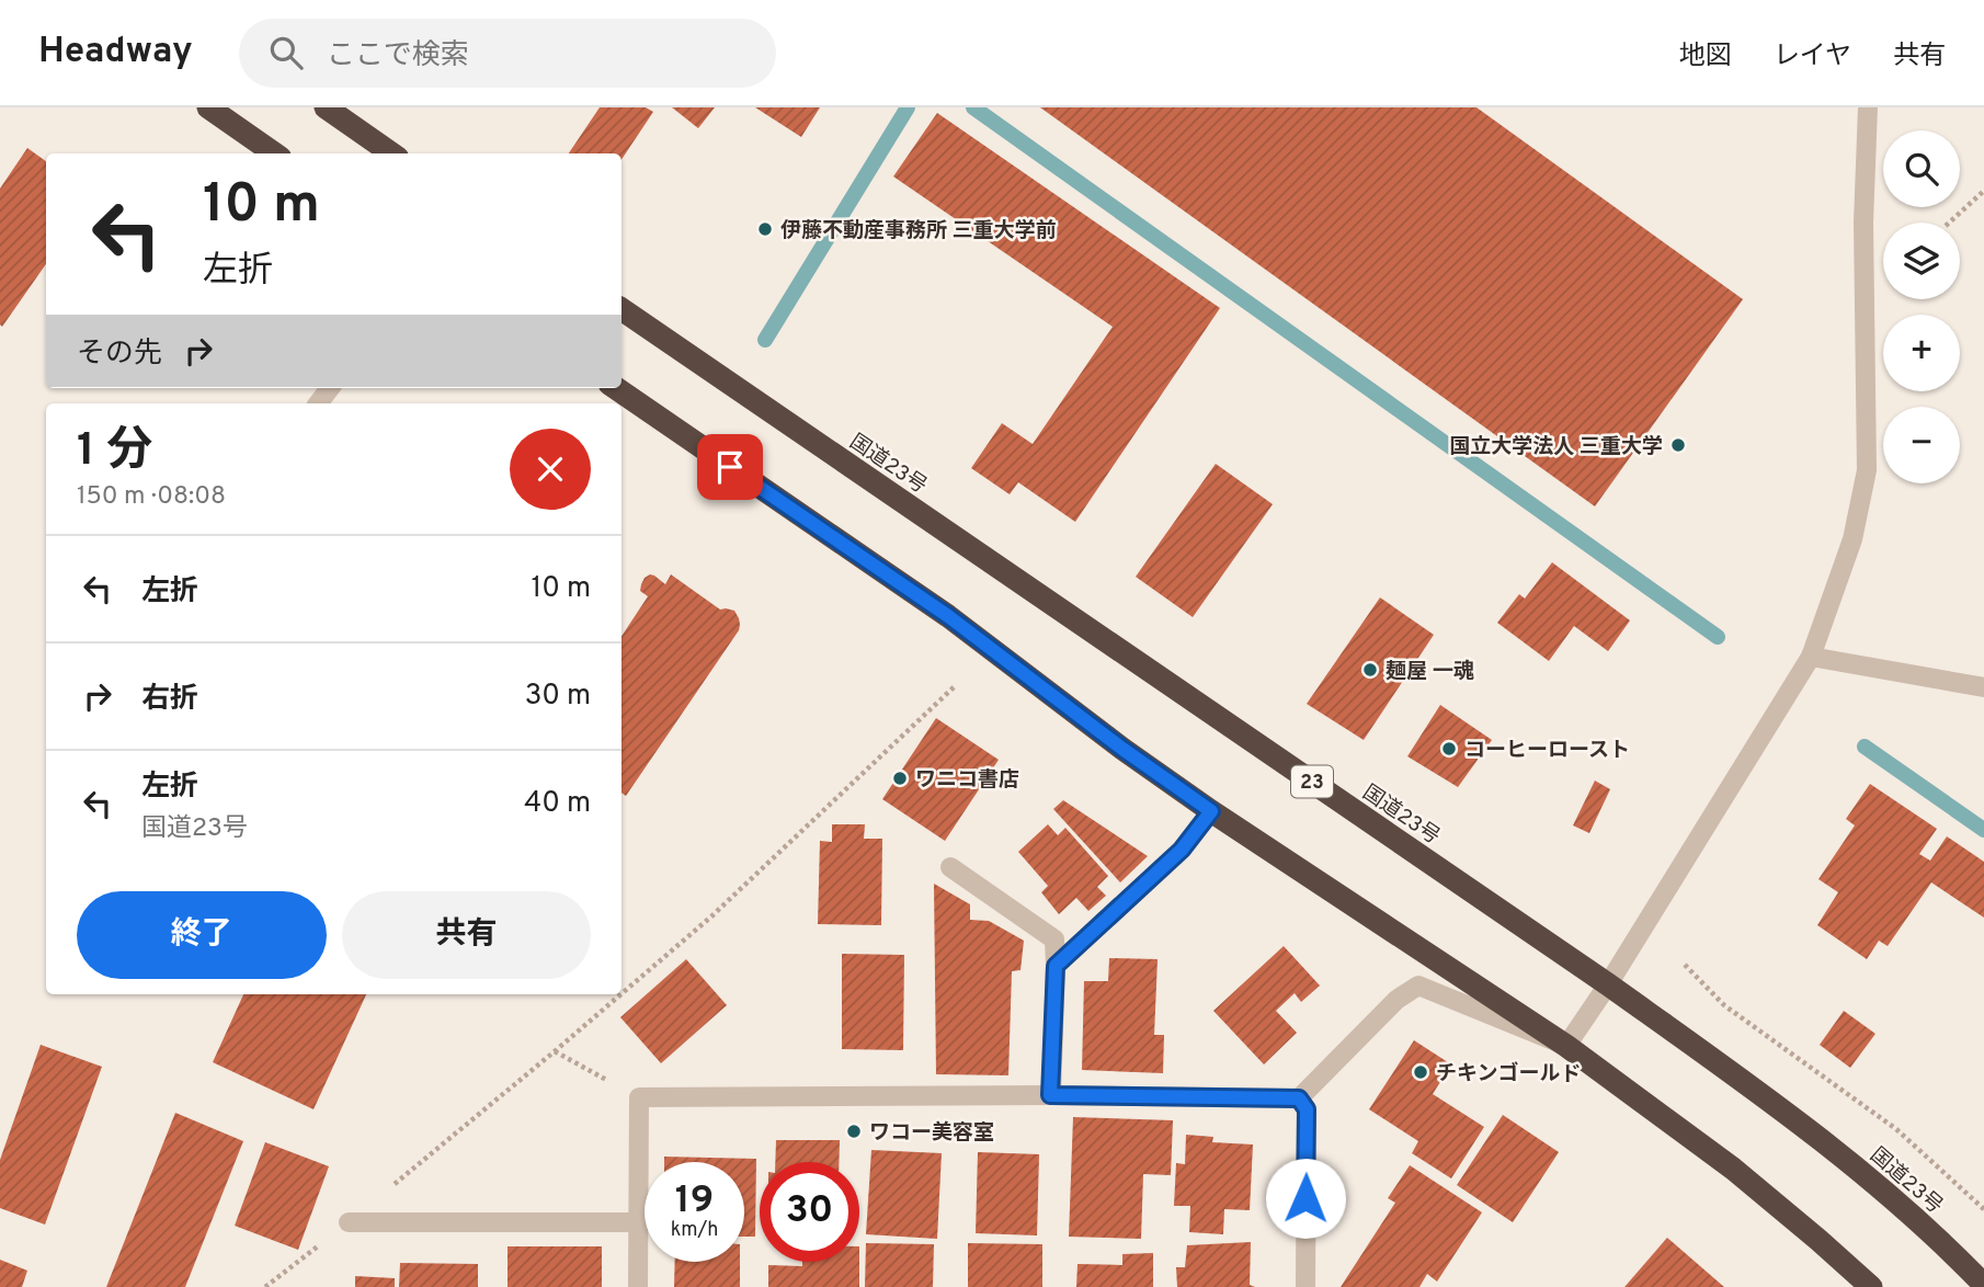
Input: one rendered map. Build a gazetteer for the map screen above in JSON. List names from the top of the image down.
{
  "streets": {
    "highway": ["国道23号", "23"]
  },
  "places": [
    "伊藤不動産事務所 三重大学前",
    "国立大学法人 三重大学",
    "麺屋 一魂",
    "コーヒーロースト",
    "ワニコ書店",
    "チキンゴールド",
    "ワコー美容室"
  ],
  "page": {
    "header": "Headway",
    "search": "ここで検索",
    "nav": ["地図", "レイヤ", "共有"],
    "map_buttons": ["+", "−"],
    "turn": ["10 m", "左折"],
    "then": "その先",
    "heading": ["1 分", "150 m · 08:08"],
    "list": [
      {
        "name": "左折",
        "value": "10 m"
      },
      {
        "name": "右折",
        "value": "30 m"
      },
      {
        "name": "左折",
        "note": "国道23号",
        "value": "40 m"
      }
    ],
    "buttons": ["終了", "共有"],
    "speed": "19 km/h",
    "limit": "30"
  }
}
